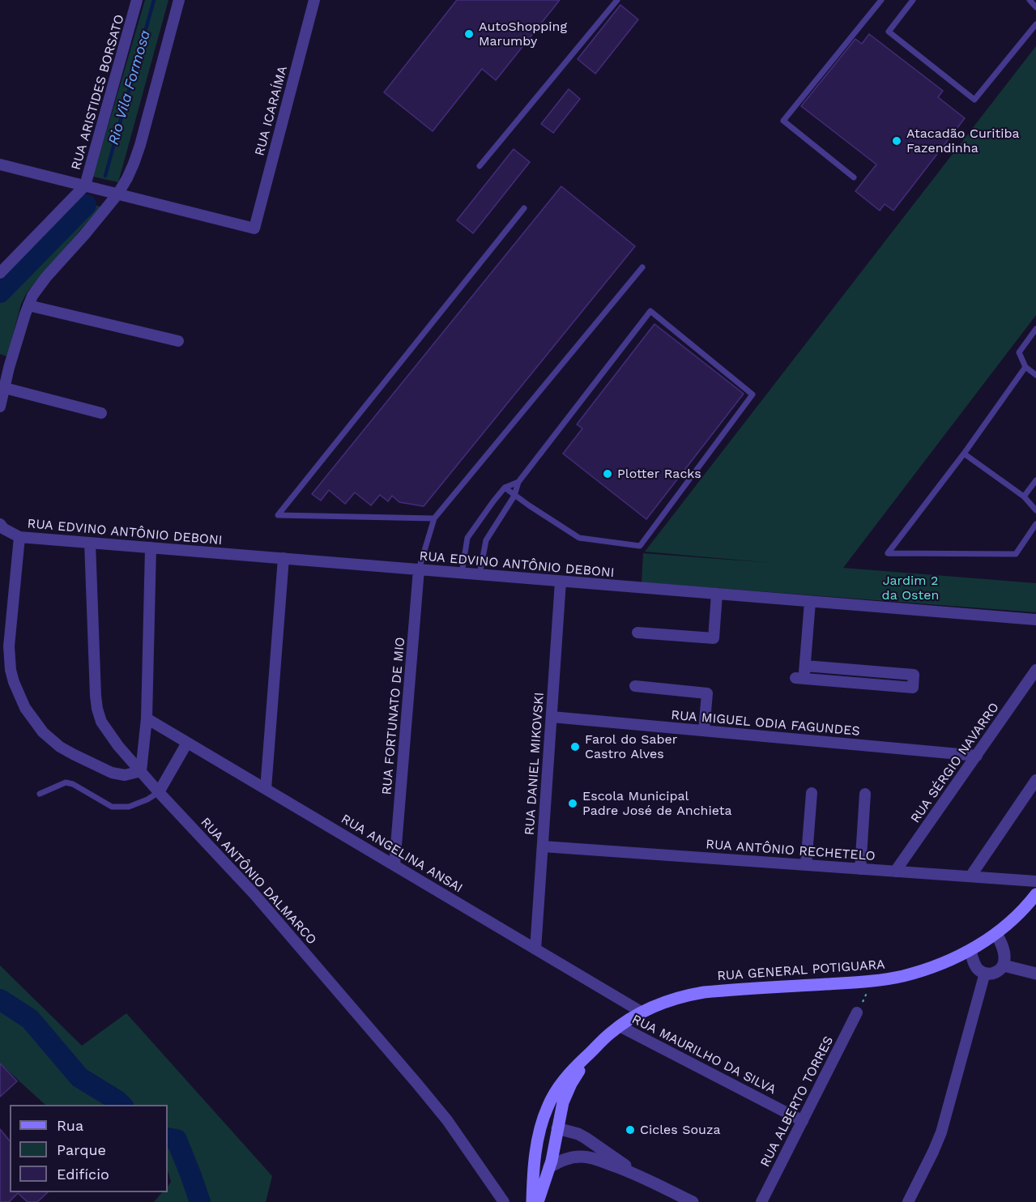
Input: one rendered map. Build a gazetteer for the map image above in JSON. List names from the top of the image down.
{
  "streets": {
    "main road": ["RUA GENERAL POTIGUARA"],
    "street": [
      "RUA ARISTIDES BORSATO",
      "RUA ICARAÍMA",
      "RUA EDVINO ANTÔNIO DEBONI",
      "RUA FORTUNATO DE MIO",
      "RUA MIGUEL ODIA FAGUNDES",
      "RUA SÉRGIO NAVARRO",
      "RUA DANIEL MIKOVSKI",
      "RUA ANTÔNIO RECHETELO",
      "RUA ANGELINA ANSAI",
      "RUA ANTÔNIO DALMARCO",
      "RUA MAURILHO DA SILVA",
      "RUA ALBERTO TORRES"
    ]
  },
  "crossings": [
    ["RUA EDVINO ANTÔNIO DEBONI", "RUA FORTUNATO DE MIO"],
    ["RUA EDVINO ANTÔNIO DEBONI", "RUA DANIEL MIKOVSKI"],
    ["RUA EDVINO ANTÔNIO DEBONI", "RUA ANTÔNIO DALMARCO"],
    ["RUA FORTUNATO DE MIO", "RUA ANGELINA ANSAI"],
    ["RUA MIGUEL ODIA FAGUNDES", "RUA SÉRGIO NAVARRO"],
    ["RUA MIGUEL ODIA FAGUNDES", "RUA DANIEL MIKOVSKI"],
    ["RUA SÉRGIO NAVARRO", "RUA ANTÔNIO RECHETELO"],
    ["RUA DANIEL MIKOVSKI", "RUA ANTÔNIO RECHETELO"],
    ["RUA DANIEL MIKOVSKI", "RUA ANGELINA ANSAI"],
    ["RUA ANGELINA ANSAI", "RUA GENERAL POTIGUARA"],
    ["RUA GENERAL POTIGUARA", "RUA MAURILHO DA SILVA"],
    ["RUA MAURILHO DA SILVA", "RUA ALBERTO TORRES"]
  ],
  "water": ["Rio Vila Formosa"],
  "parks": ["Jardim 2 da Osten"],
  "places": [
    "AutoShopping Marumby",
    "Atacadão Curitiba Fazendinha",
    "Plotter Racks",
    "Farol do Saber Castro Alves",
    "Escola Municipal Padre José de Anchieta",
    "Cicles Souza"
  ],
  "legend": ["Rua", "Parque", "Edifício"]
}
